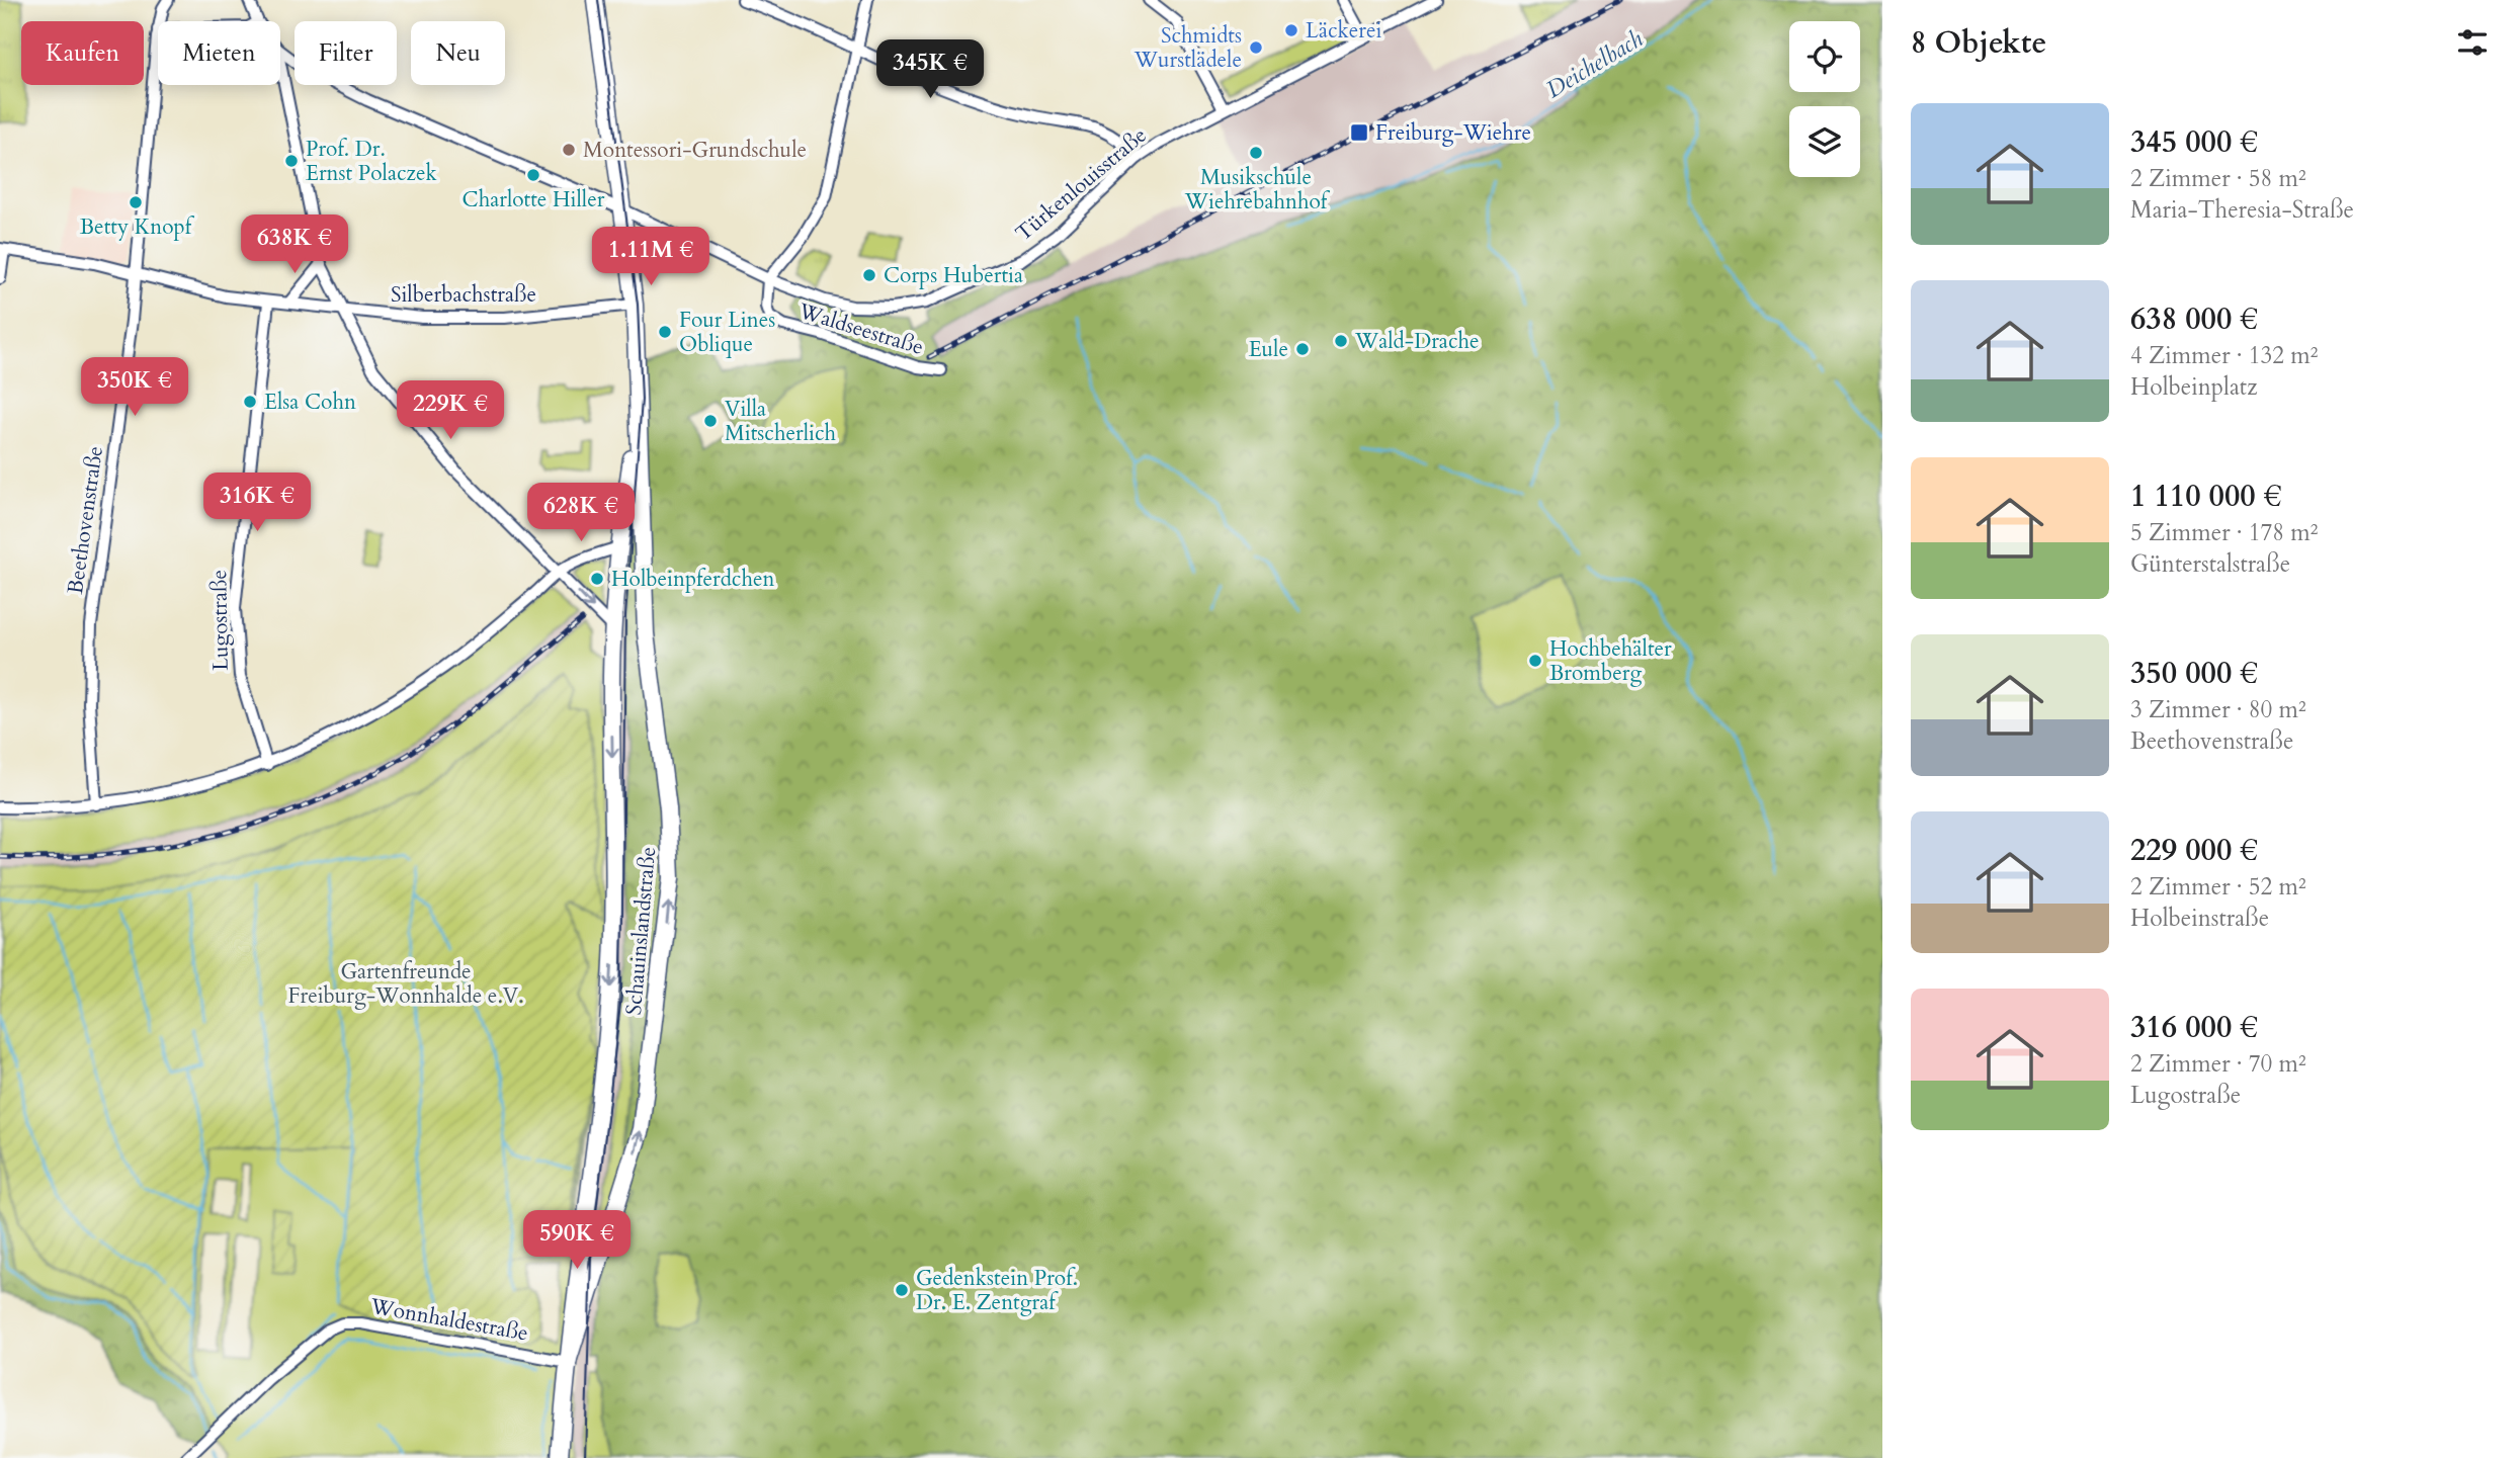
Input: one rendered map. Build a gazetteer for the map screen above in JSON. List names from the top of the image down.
{
  "streets": {
    "main road": ["Schauinslandstraße"],
    "street": [
      "Türkenlouisstraße",
      "Silberbachstraße",
      "Waldseestraße",
      "Beethovenstraße",
      "Lugostraße",
      "Wonnhaldestraße"
    ]
  },
  "crossings": [
    ["Türkenlouisstraße", "Waldseestraße"],
    ["Silberbachstraße", "Beethovenstraße"],
    ["Silberbachstraße", "Lugostraße"],
    ["Schauinslandstraße", "Wonnhaldestraße"]
  ],
  "water": ["Deichelbach"],
  "parks": ["Gartenfreunde Freiburg-Wonnhalde e.V."],
  "places": {
    "other": [
      "Läckerei",
      "Schmidts Wurstlädele",
      "Montessori-Grundschule",
      "Musikschule Wiehrebahnhof",
      "Prof. Dr. Ernst Polaczek",
      "Charlotte Hiller",
      "Betty Knopf",
      "Corps Hubertia",
      "Four Lines Oblique",
      "Wald-Drache",
      "Eule",
      "Elsa Cohn",
      "Villa Mitscherlich",
      "Holbeinpferdchen",
      "Hochbehälter Bromberg",
      "Gedenkstein Prof. Dr. E. Zentgraf"
    ],
    "transit": ["Freiburg-Wiehre"]
  },
  "page": {
    "heading": "8 Objekte",
    "chip": [
      "Kaufen",
      "Mieten",
      "Filter",
      "Neu"
    ],
    "price": [
      "345K €",
      "638K €",
      "1.11M €",
      "350K €",
      "229K €",
      "316K €",
      "628K €",
      "590K €"
    ],
    "list": [
      {
        "name": "345 000 €",
        "note": "2 Zimmer · 58 m² · Maria-Theresia-Straße"
      },
      {
        "name": "638 000 €",
        "note": "4 Zimmer · 132 m² · Holbeinplatz"
      },
      {
        "name": "1 110 000 €",
        "note": "5 Zimmer · 178 m² · Günterstalstraße"
      },
      {
        "name": "350 000 €",
        "note": "3 Zimmer · 80 m² · Beethovenstraße"
      },
      {
        "name": "229 000 €",
        "note": "2 Zimmer · 52 m² · Holbeinstraße"
      },
      {
        "name": "316 000 €",
        "note": "2 Zimmer · 70 m² · Lugostraße"
      }
    ]
  }
}
